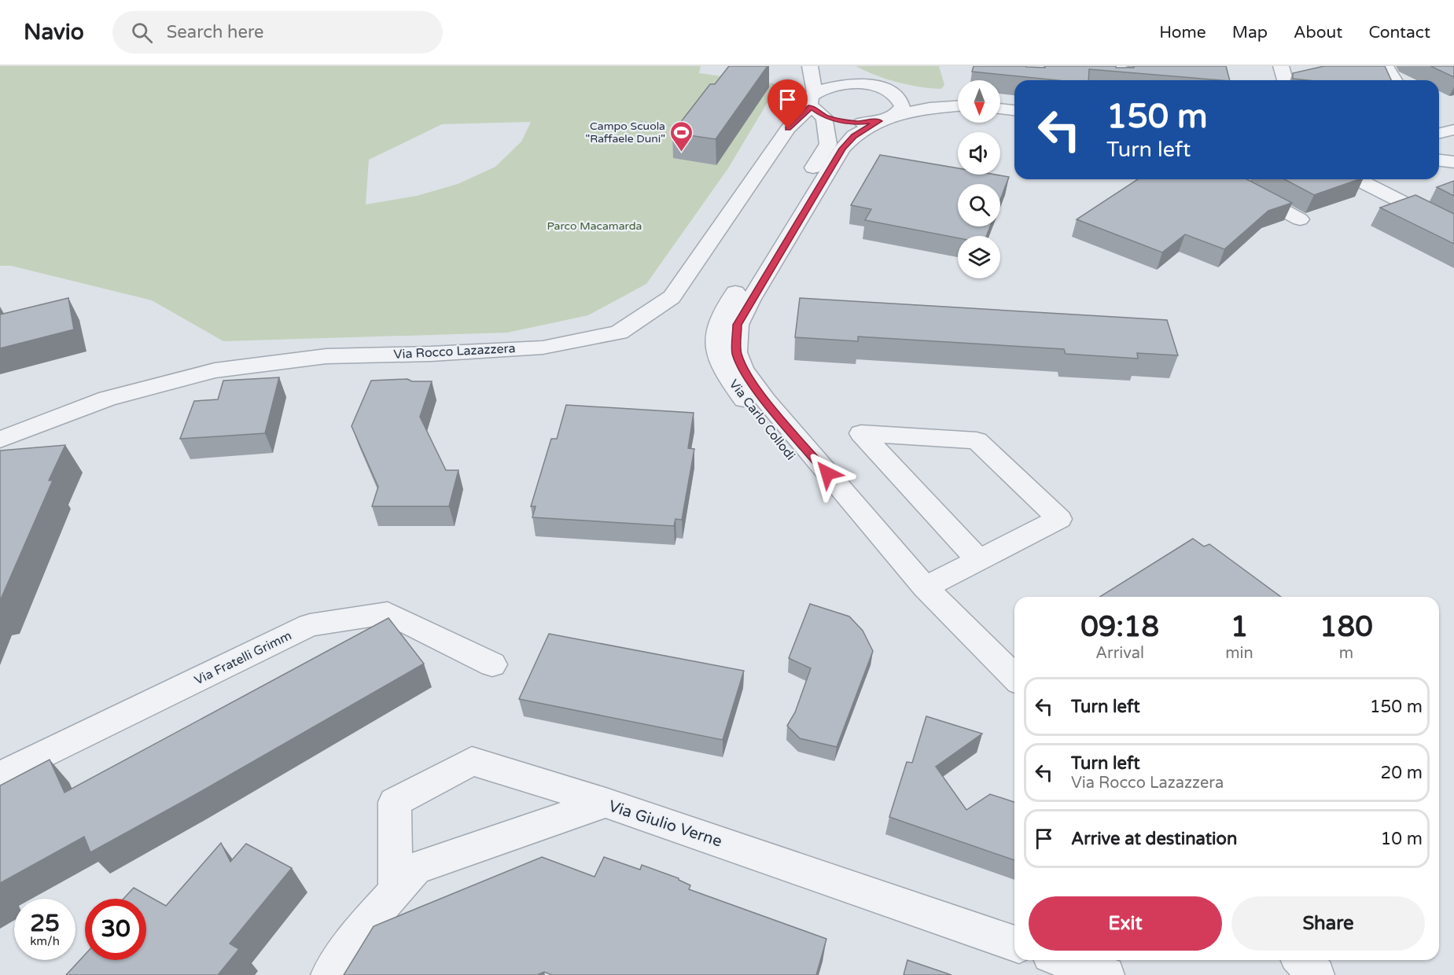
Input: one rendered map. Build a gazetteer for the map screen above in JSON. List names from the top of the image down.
{
  "streets": {
    "street": [
      "Via Rocco Lazazzera",
      "Via Carlo Collodi",
      "Via Fratelli Grimm",
      "Via Giulio Verne"
    ]
  },
  "crossings": [
    ["Via Rocco Lazazzera", "Via Carlo Collodi"]
  ],
  "parks": ["Parco Macamarda"],
  "places": {
    "sports": ["Campo Scuola \"Raffaele Duni\""]
  },
  "north": "bottom",
  "page": {
    "header": "Navio",
    "search": "Search here",
    "nav": [
      "Home",
      "Map",
      "About",
      "Contact"
    ],
    "turn": ["150 m", "Turn left"],
    "eta": [
      "09:18",
      "Arrival",
      "1",
      "min",
      "180",
      "m"
    ],
    "list": [
      {
        "name": "Turn left",
        "value": "150 m"
      },
      {
        "name": "Turn left",
        "note": "Via Rocco Lazazzera",
        "value": "20 m"
      },
      {
        "name": "Arrive at destination",
        "value": "10 m"
      }
    ],
    "buttons": ["Exit", "Share"],
    "speed": "25 km/h",
    "limit": "30"
  }
}
